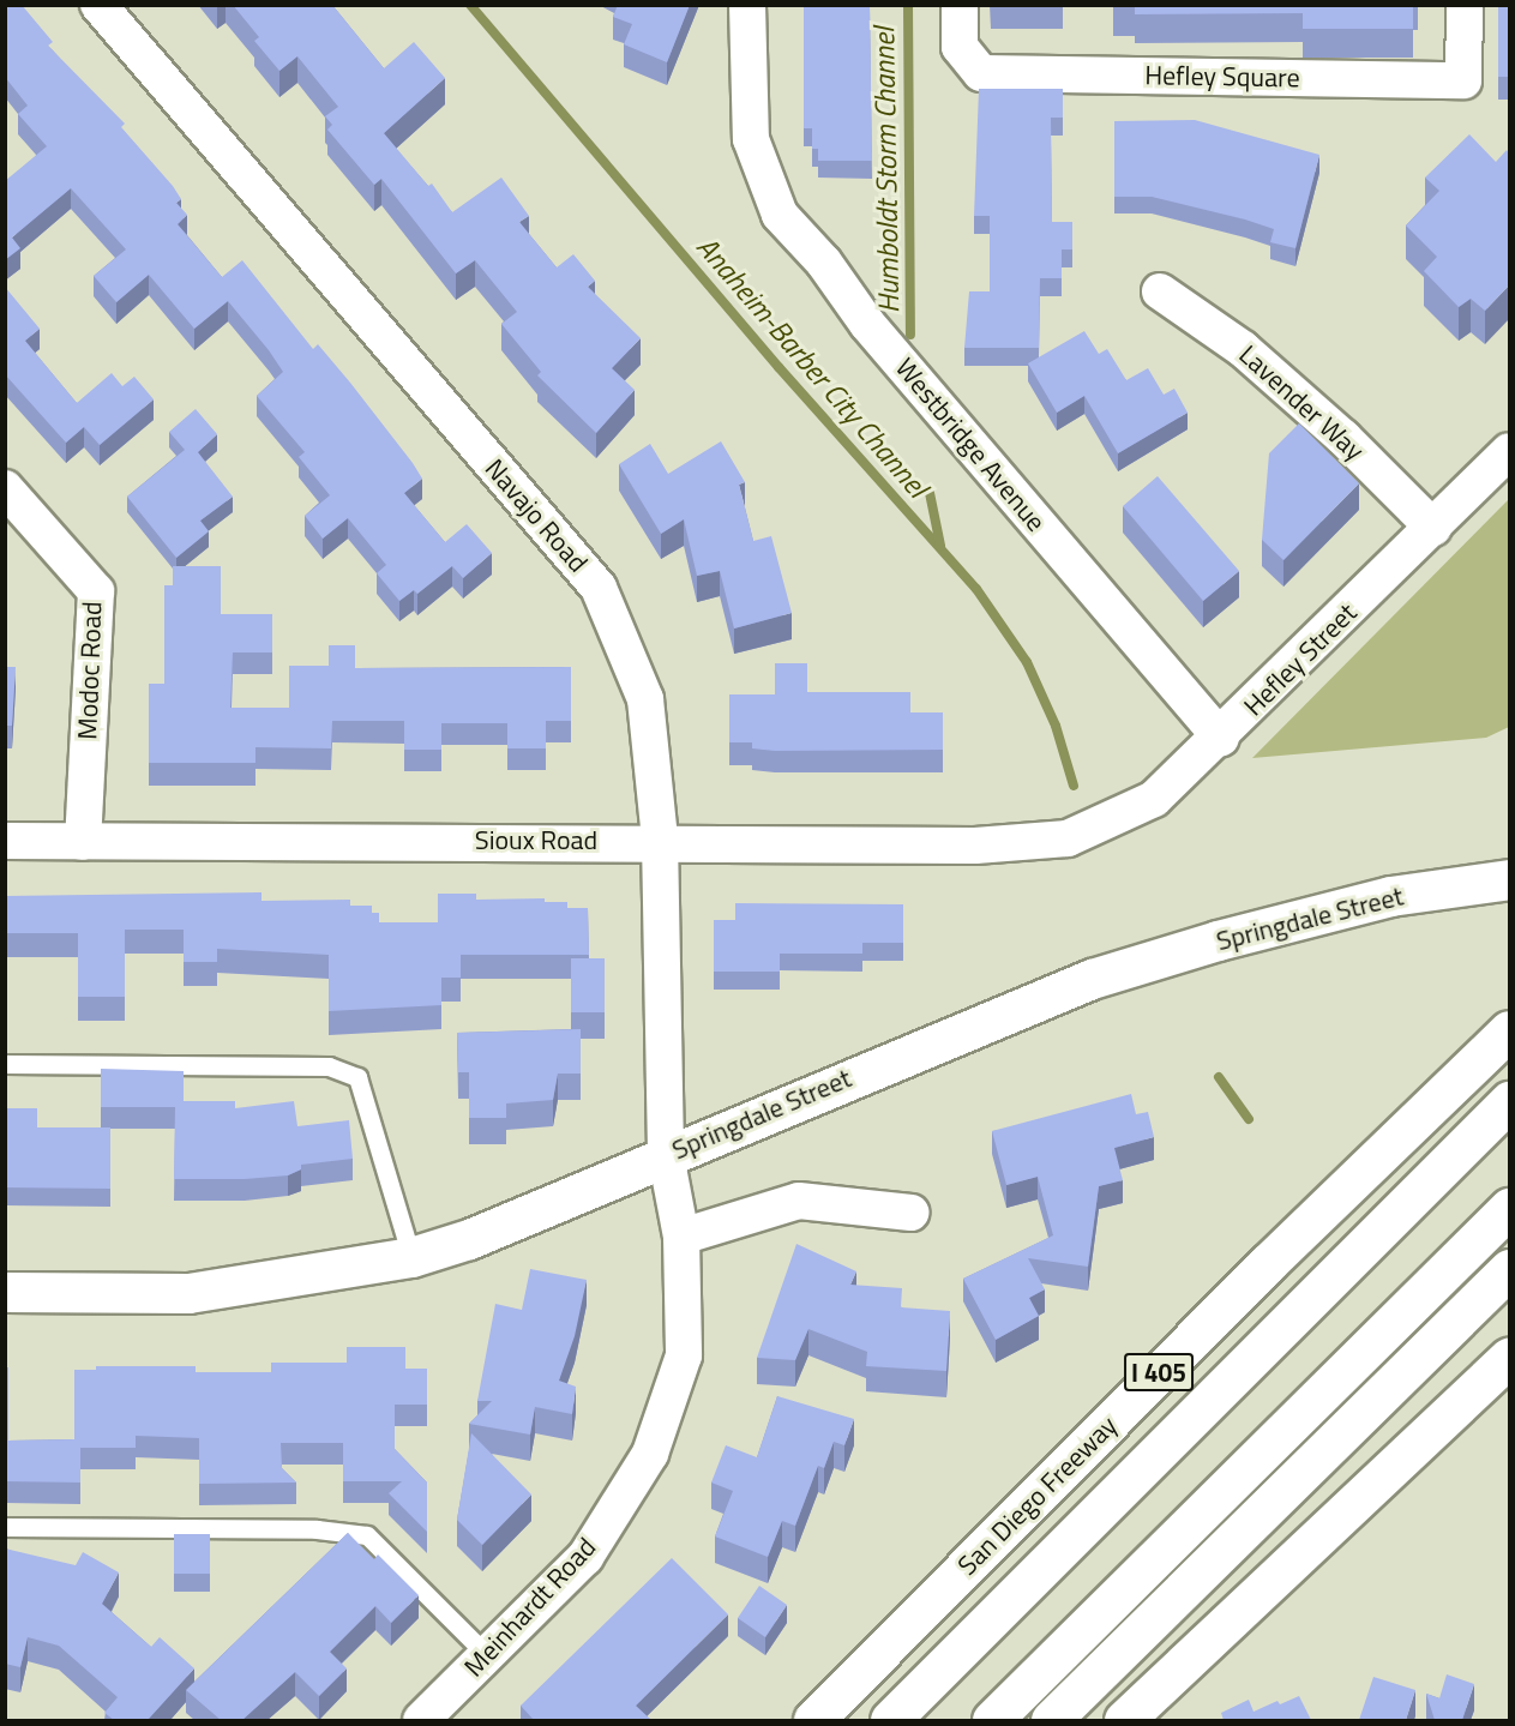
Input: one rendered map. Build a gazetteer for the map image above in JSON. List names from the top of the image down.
{
  "streets": {
    "main road": ["Springdale Street", "I 405", "San Diego Freeway"],
    "street": [
      "Hefley Square",
      "Lavender Way",
      "Westbridge Avenue",
      "Navajo Road",
      "Hefley Street",
      "Modoc Road",
      "Sioux Road",
      "Meinhardt Road"
    ]
  },
  "crossings": [
    ["Lavender Way", "Hefley Street"],
    ["Westbridge Avenue", "Hefley Street"],
    ["Navajo Road", "Sioux Road"],
    ["Navajo Road", "Springdale Street"],
    ["Navajo Road", "Meinhardt Road"],
    ["Hefley Street", "Sioux Road"],
    ["Modoc Road", "Sioux Road"],
    ["Springdale Street", "Meinhardt Road"]
  ],
  "water": ["Humboldt Storm Channel", "Anaheim-Barber City Channel"]
}
